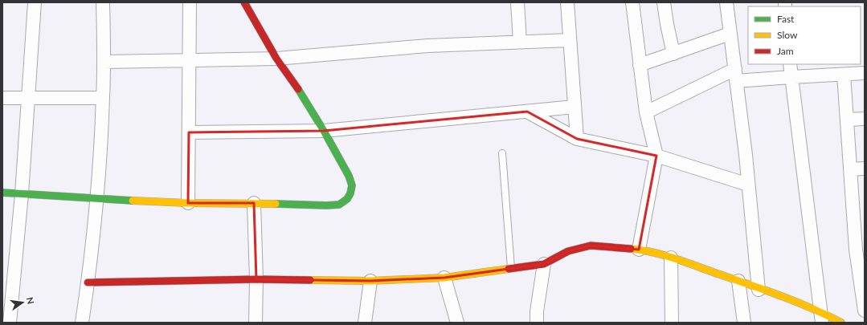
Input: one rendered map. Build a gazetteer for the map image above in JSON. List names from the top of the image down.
{
  "legend": ["Fast", "Slow", "Jam"],
  "north": "right"
}
